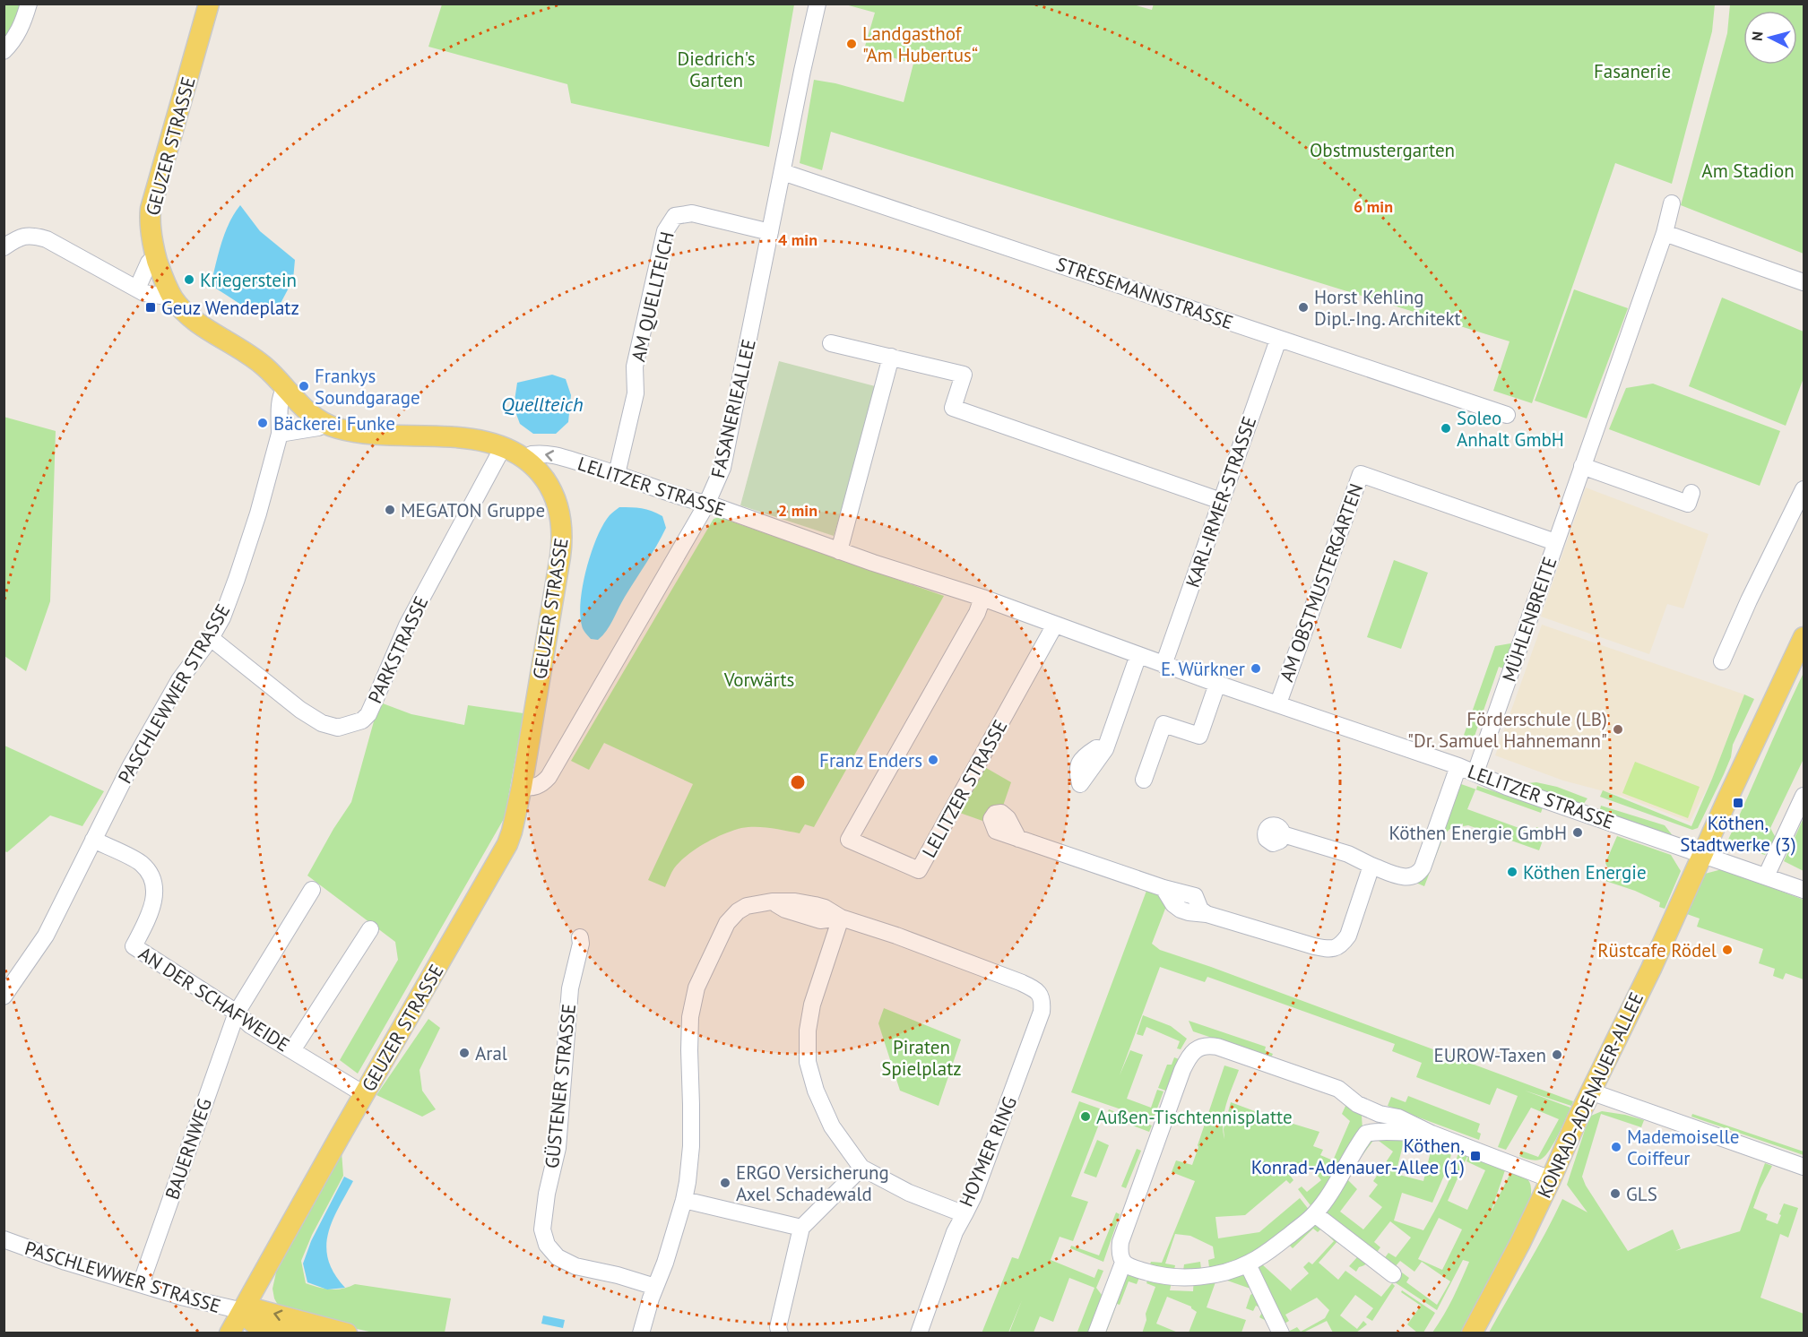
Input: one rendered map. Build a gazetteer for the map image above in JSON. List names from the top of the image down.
{
  "streets": {
    "main road": ["GEUZER STRASSE", "KONRAD-ADENAUER-ALLEE"],
    "street": [
      "STRESEMANNSTRASSE",
      "AM QUELLTEICH",
      "FASANERIEALLEE",
      "LELITZER STRASSE",
      "KARL-IRMER-STRASSE",
      "AM OBSTMUSTERGARTEN",
      "MÜHLENBREITE",
      "PARKSTRASSE",
      "PASCHLEWWER STRASSE",
      "AN DER SCHAFWEIDE",
      "GÜSTENER STRASSE",
      "BAUERNWEG",
      "HOYMER RING"
    ]
  },
  "crossings": [
    ["GEUZER STRASSE", "FASANERIEALLEE"],
    ["GEUZER STRASSE", "LELITZER STRASSE"],
    ["GEUZER STRASSE", "PARKSTRASSE"],
    ["GEUZER STRASSE", "PASCHLEWWER STRASSE"],
    ["GEUZER STRASSE", "AN DER SCHAFWEIDE"],
    ["STRESEMANNSTRASSE", "FASANERIEALLEE"],
    ["STRESEMANNSTRASSE", "KARL-IRMER-STRASSE"],
    ["AM QUELLTEICH", "FASANERIEALLEE"],
    ["AM QUELLTEICH", "LELITZER STRASSE"],
    ["FASANERIEALLEE", "LELITZER STRASSE"],
    ["LELITZER STRASSE", "KARL-IRMER-STRASSE"],
    ["LELITZER STRASSE", "AM OBSTMUSTERGARTEN"],
    ["LELITZER STRASSE", "MÜHLENBREITE"],
    ["LELITZER STRASSE", "KONRAD-ADENAUER-ALLEE"],
    ["AM OBSTMUSTERGARTEN", "MÜHLENBREITE"],
    ["PARKSTRASSE", "PASCHLEWWER STRASSE"],
    ["PASCHLEWWER STRASSE", "AN DER SCHAFWEIDE"],
    ["PASCHLEWWER STRASSE", "BAUERNWEG"],
    ["AN DER SCHAFWEIDE", "BAUERNWEG"]
  ],
  "water": ["Quellteich"],
  "parks": [
    "Diedrich's Garten",
    "Fasanerie",
    "Obstmustergarten",
    "Am Stadion",
    "Vorwärts",
    "Piraten Spielplatz"
  ],
  "places": {
    "other": [
      "Landgasthof \"Am Hubertus“",
      "Kriegerstein",
      "Horst Kehling Dipl.-Ing. Architekt",
      "Frankys Soundgarage",
      "Bäckerei Funke",
      "Soleo Anhalt GmbH",
      "MEGATON Gruppe",
      "E. Würkner",
      "Förderschule (LB) \"Dr. Samuel Hahnemann\"",
      "Franz Enders",
      "Köthen Energie GmbH",
      "Köthen Energie",
      "Rüstcafe Rödel",
      "Aral",
      "EUROW-Taxen",
      "Außen-Tischtennisplatte",
      "Mademoiselle Coiffeur",
      "ERGO Versicherung Axel Schadewald",
      "GLS"
    ],
    "transit": ["Geuz Wendeplatz", "Köthen, Stadtwerke (3)", "Köthen, Konrad-Adenauer-Allee (1)"]
  },
  "north": "left",
  "rings": ["6 min", "4 min", "2 min"]
}
